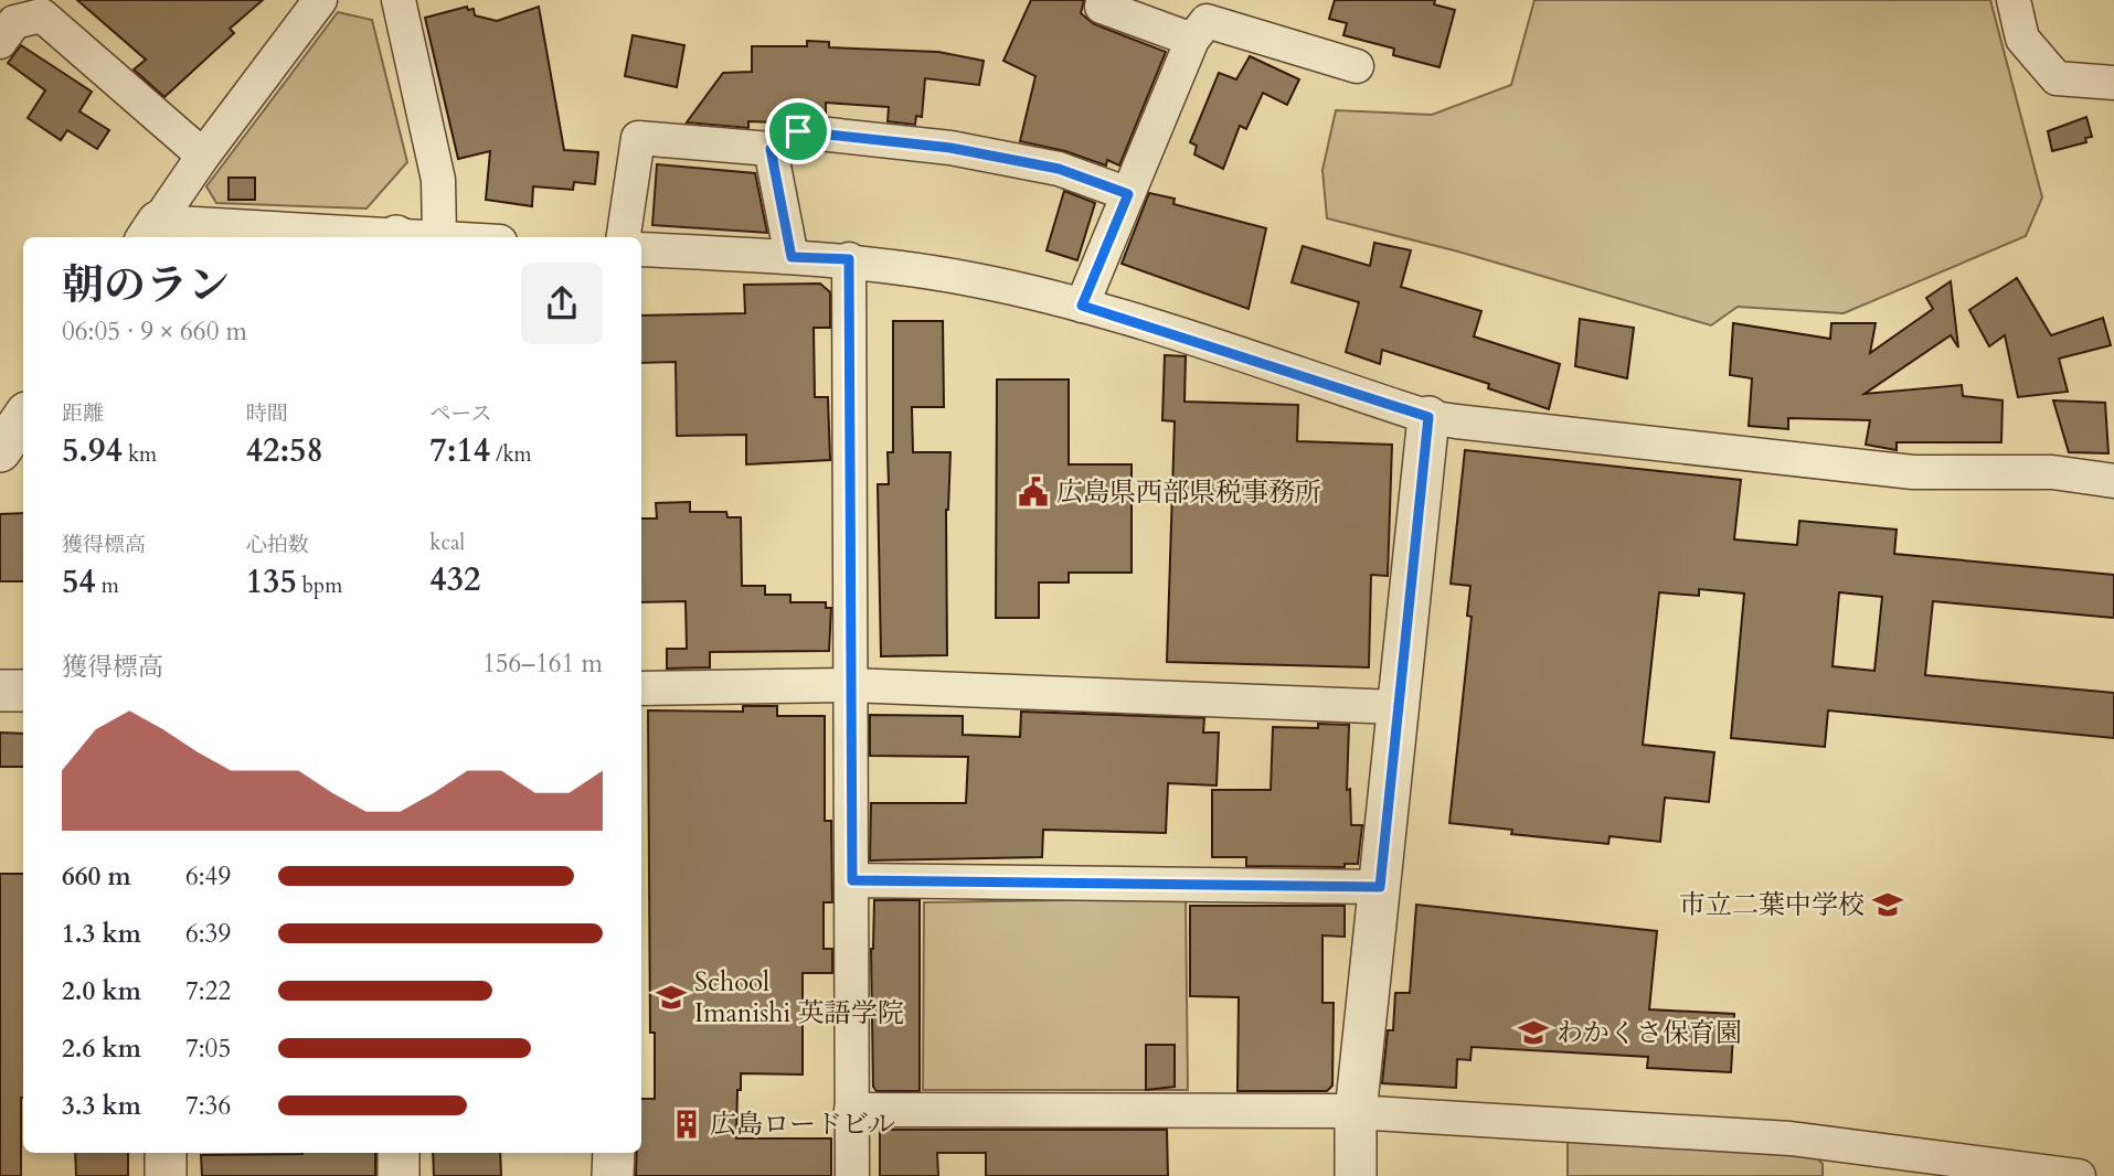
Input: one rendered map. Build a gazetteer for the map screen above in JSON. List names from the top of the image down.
{
  "places": {
    "public building": ["広島県西部県税事務所"],
    "school or university": ["市立二葉中学校", "School Imanishi 英語学院", "わかくさ保育園"],
    "building": ["広島ロードビル"]
  },
  "page": {
    "heading": ["朝のラン", "06:05 · 9 × 660 m"],
    "stats": [
      ["距離", "5.94 km"],
      ["時間", "42:58"],
      ["ペース", "7:14 /km"],
      ["獲得標高", "54 m"],
      ["心拍数", "135 bpm"],
      ["kcal", "432"]
    ],
    "chart": ["獲得標高", "156–161 m"],
    "list": [
      {
        "name": "660 m",
        "note": "6:49"
      },
      {
        "name": "1.3 km",
        "note": "6:39"
      },
      {
        "name": "2.0 km",
        "note": "7:22"
      },
      {
        "name": "2.6 km",
        "note": "7:05"
      },
      {
        "name": "3.3 km",
        "note": "7:36"
      }
    ]
  }
}
